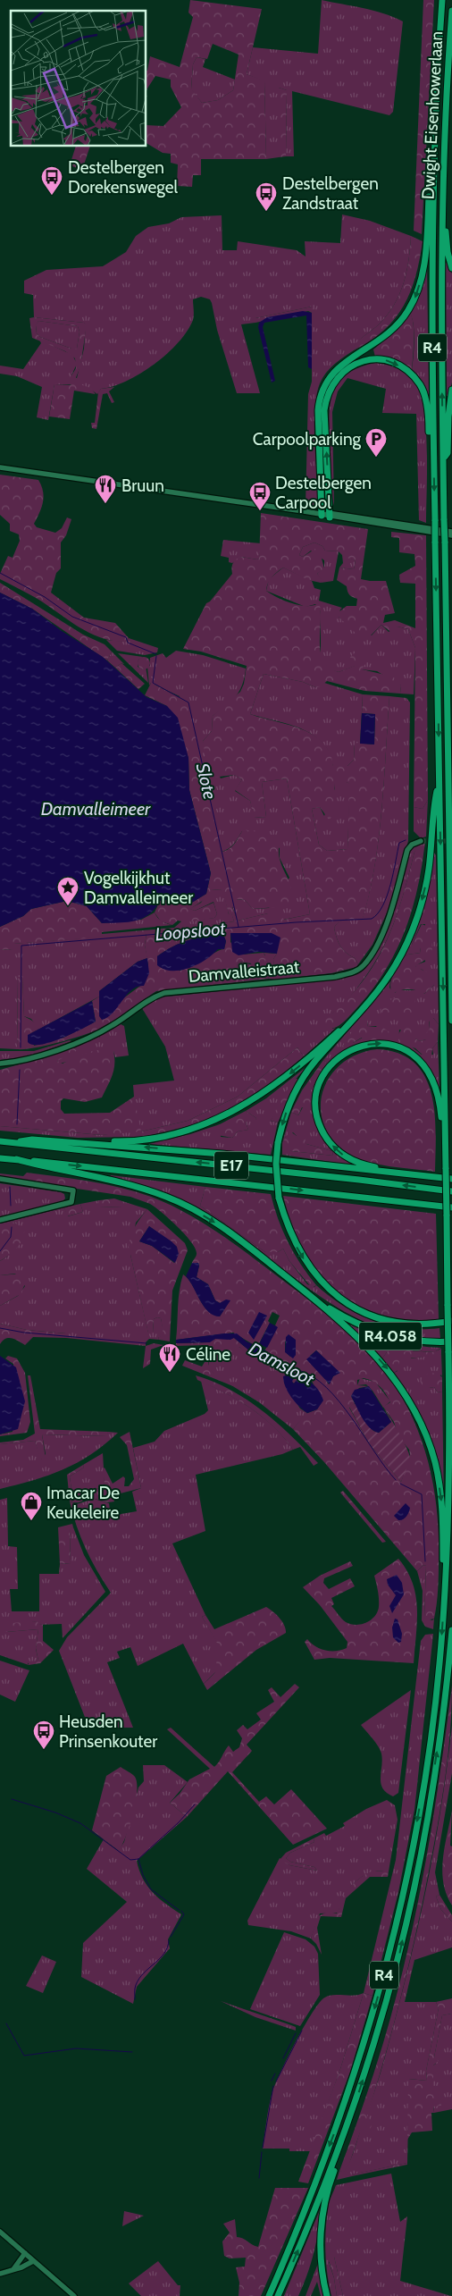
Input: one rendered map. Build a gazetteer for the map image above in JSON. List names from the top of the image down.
{
  "streets": {
    "highway": [
      "Dwight Eisenhowerlaan",
      "R4",
      "E17",
      "R4.058"
    ],
    "street": ["Damvalleistraat"]
  },
  "crossings": [
    ["Dwight Eisenhowerlaan", "R4"]
  ],
  "water": [
    "Slote",
    "Damvalleimeer",
    "Loopsloot",
    "Damsloot"
  ],
  "places": {
    "bus stop": [
      "Destelbergen Dorekenswegel",
      "Destelbergen Zandstraat",
      "Destelbergen Carpool",
      "Heusden Prinsenkouter"
    ],
    "parking": ["Carpoolparking"],
    "restaurant": ["Bruun", "Céline"],
    "place": ["Vogelkijkhut Damvalleimeer"],
    "shop": ["Imacar De Keukeleire"]
  }
}
